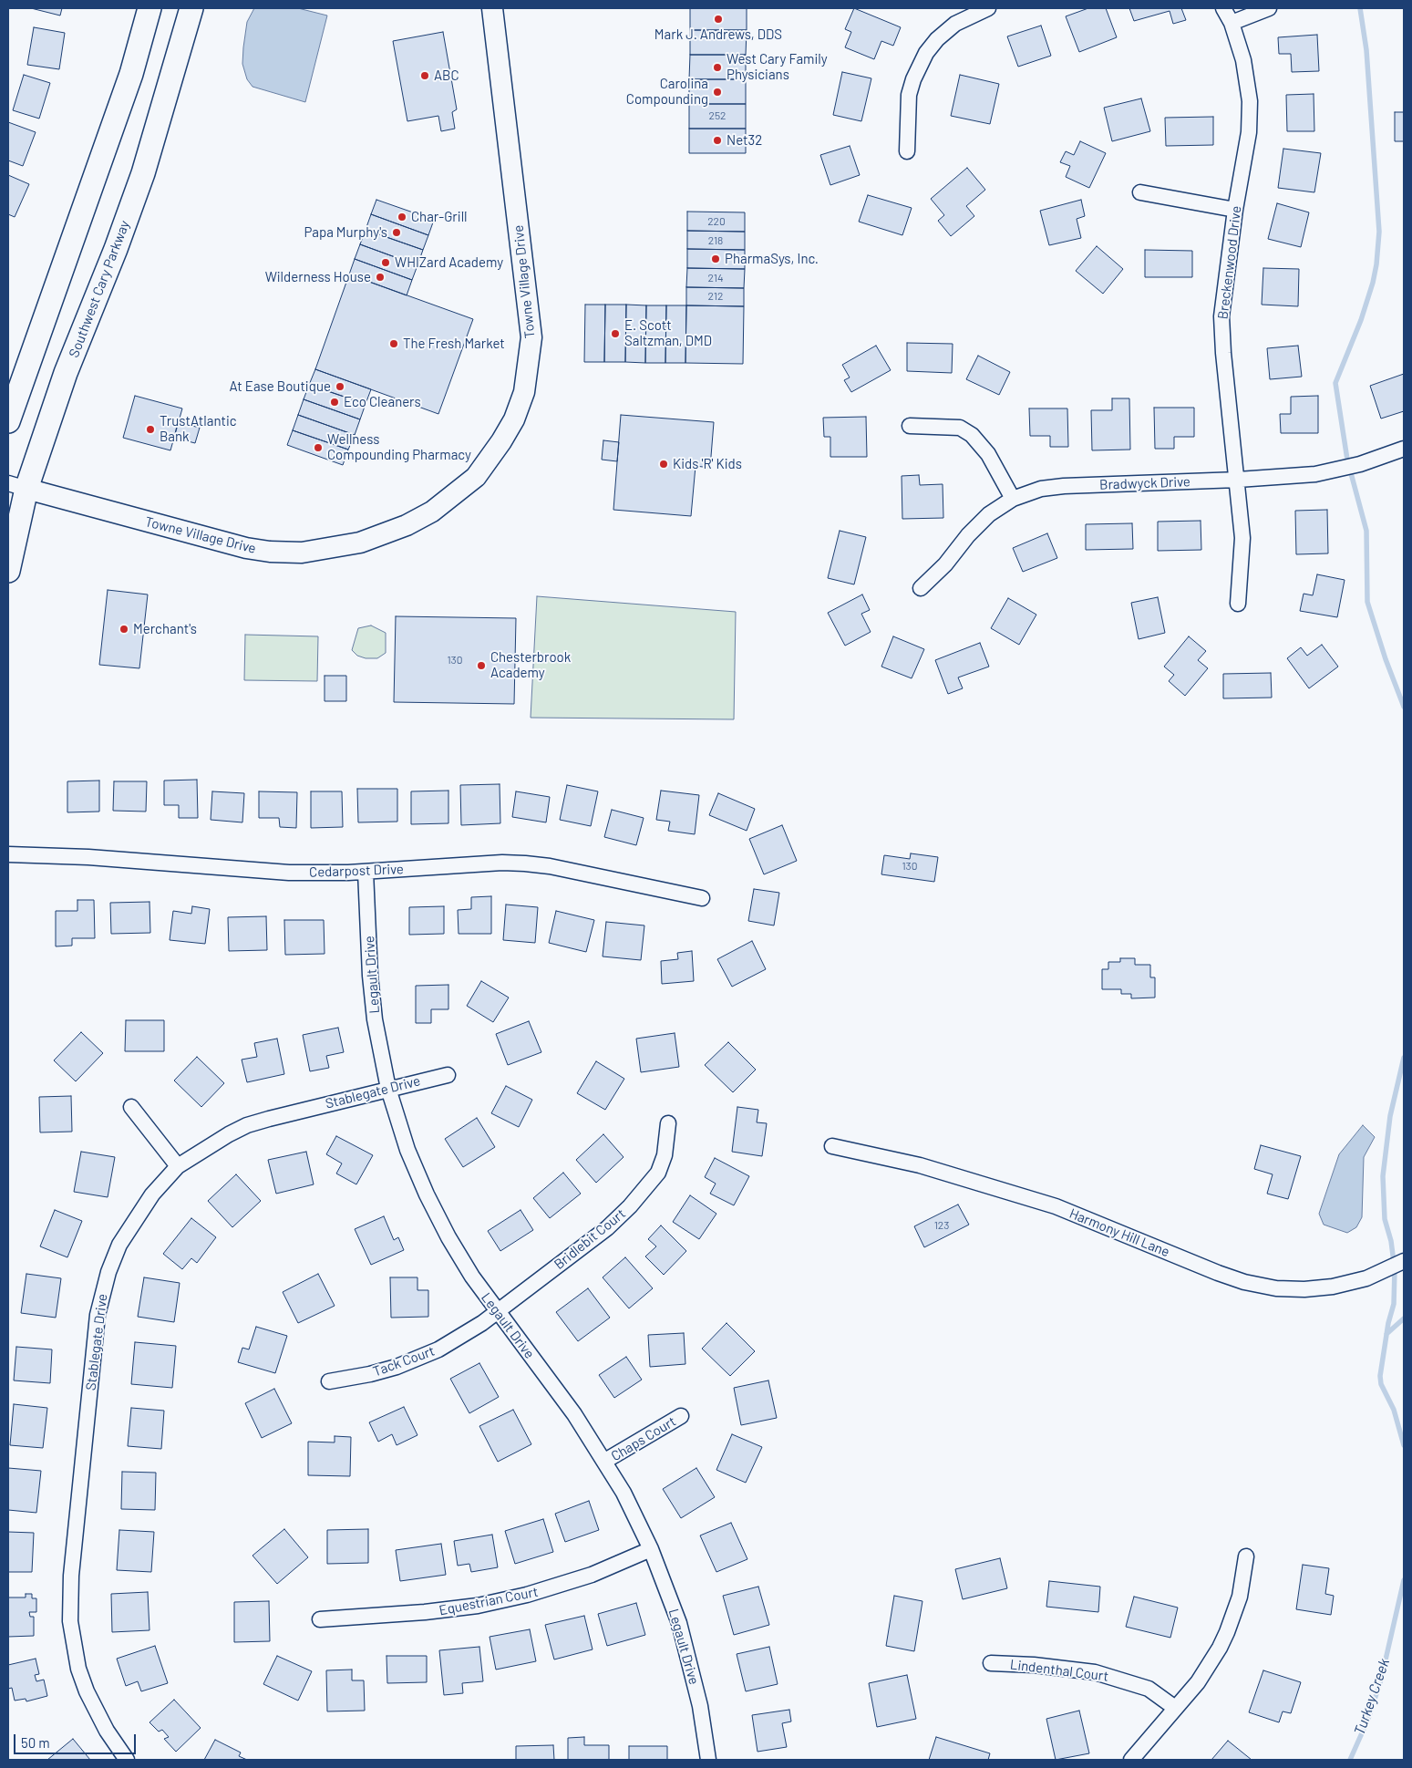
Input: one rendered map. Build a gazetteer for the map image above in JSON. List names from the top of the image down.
{
  "streets": {
    "main road": ["Southwest Cary Parkway"],
    "street": [
      "Breckenwood Drive",
      "Towne Village Drive",
      "Bradwyck Drive",
      "Cedarpost Drive",
      "Legault Drive",
      "Stablegate Drive",
      "Harmony Hill Lane",
      "Bridlebit Court",
      "Tack Court",
      "Chaps Court",
      "Equestrian Court",
      "Lindenthal Court"
    ]
  },
  "crossings": [
    ["Breckenwood Drive", "Bradwyck Drive"],
    ["Towne Village Drive", "Southwest Cary Parkway"],
    ["Cedarpost Drive", "Legault Drive"],
    ["Legault Drive", "Stablegate Drive"],
    ["Legault Drive", "Bridlebit Court"],
    ["Legault Drive", "Tack Court"],
    ["Legault Drive", "Chaps Court"],
    ["Legault Drive", "Equestrian Court"],
    ["Bridlebit Court", "Tack Court"]
  ],
  "water": ["Turkey Creek"],
  "places": [
    "Mark J. Andrews, DDS",
    "West Cary Family Physicians",
    "ABC",
    "Carolina Compounding",
    "Net32",
    "Char-Grill",
    "Papa Murphy's",
    "PharmaSys, Inc.",
    "WHIZard Academy",
    "Wilderness House",
    "E. Scott Saltzman, DMD",
    "The Fresh Market",
    "At Ease Boutique",
    "Eco Cleaners",
    "TrustAtlantic Bank",
    "Wellness Compounding Pharmacy",
    "Kids 'R' Kids",
    "Merchant's",
    "Chesterbrook Academy"
  ],
  "house_numbers": [
    "252",
    "220",
    "218",
    "214",
    "212",
    "130",
    "130",
    "123"
  ],
  "scale_bar": "50 m"
}
